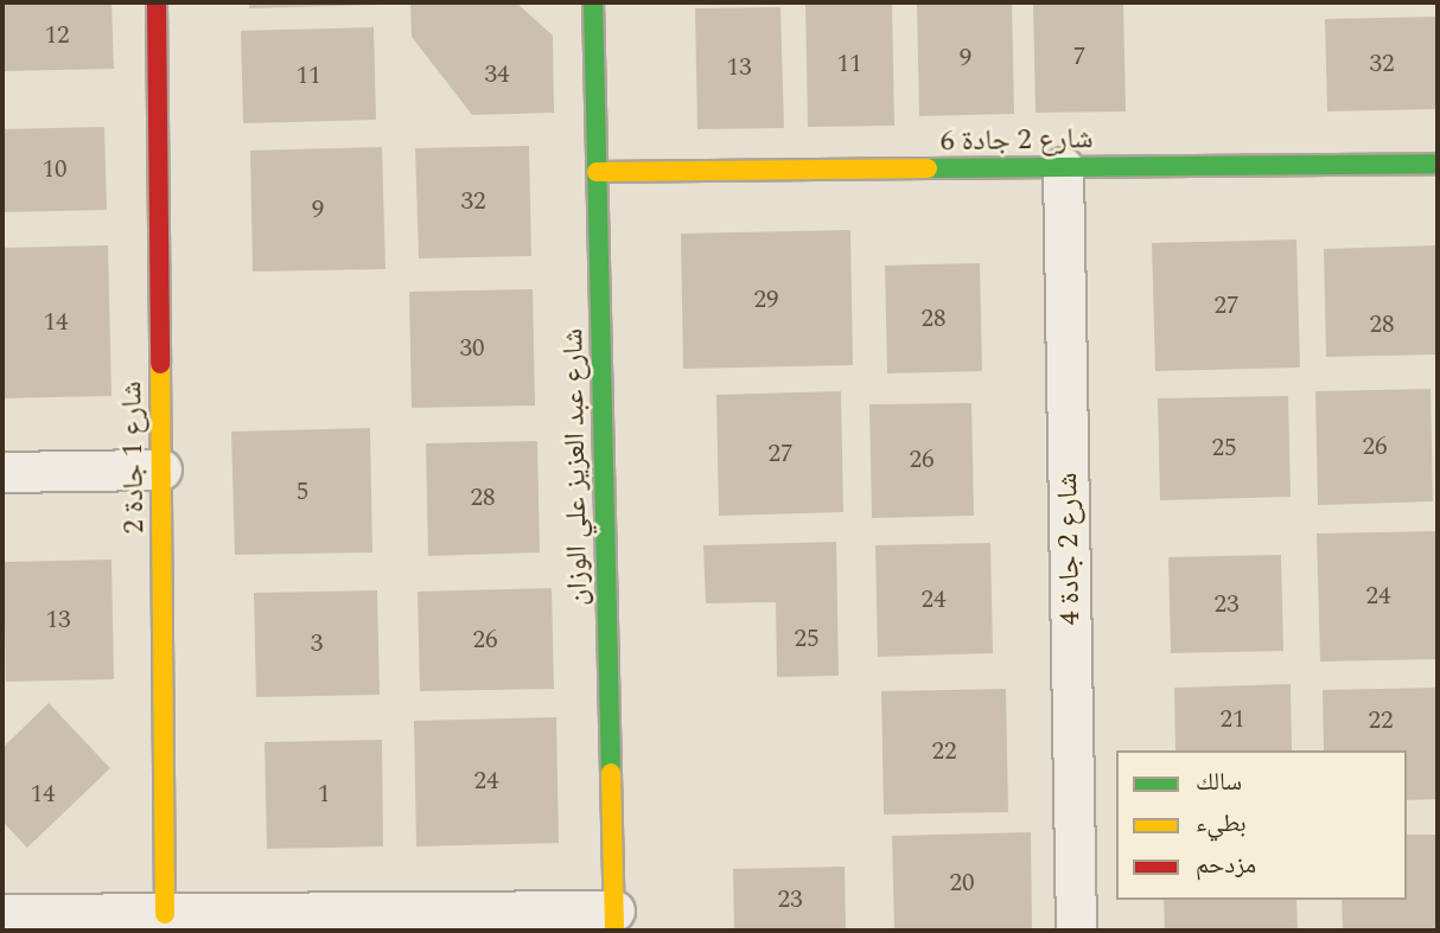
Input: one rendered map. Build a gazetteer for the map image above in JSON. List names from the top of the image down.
{
  "streets": {
    "street": [
      "شارع 2 جادة 6",
      "شارع 1 جادة 2",
      "شارع عبد العزيز علي الوزان",
      "شارع 2 جادة 4"
    ]
  },
  "crossings": [
    ["شارع 2 جادة 6", "شارع عبد العزيز علي الوزان"],
    ["شارع 2 جادة 6", "شارع 2 جادة 4"]
  ],
  "house_numbers": [
    "12",
    "7",
    "9",
    "11",
    "32",
    "13",
    "34",
    "11",
    "10",
    "32",
    "9",
    "29",
    "27",
    "28",
    "14",
    "28",
    "30",
    "26",
    "25",
    "27",
    "26",
    "5",
    "28",
    "24",
    "24",
    "23",
    "13",
    "25",
    "26",
    "3",
    "21",
    "22",
    "22",
    "24",
    "14",
    "1",
    "20",
    "23"
  ],
  "legend": ["سالك", "بطيء", "مزدحم"]
}
